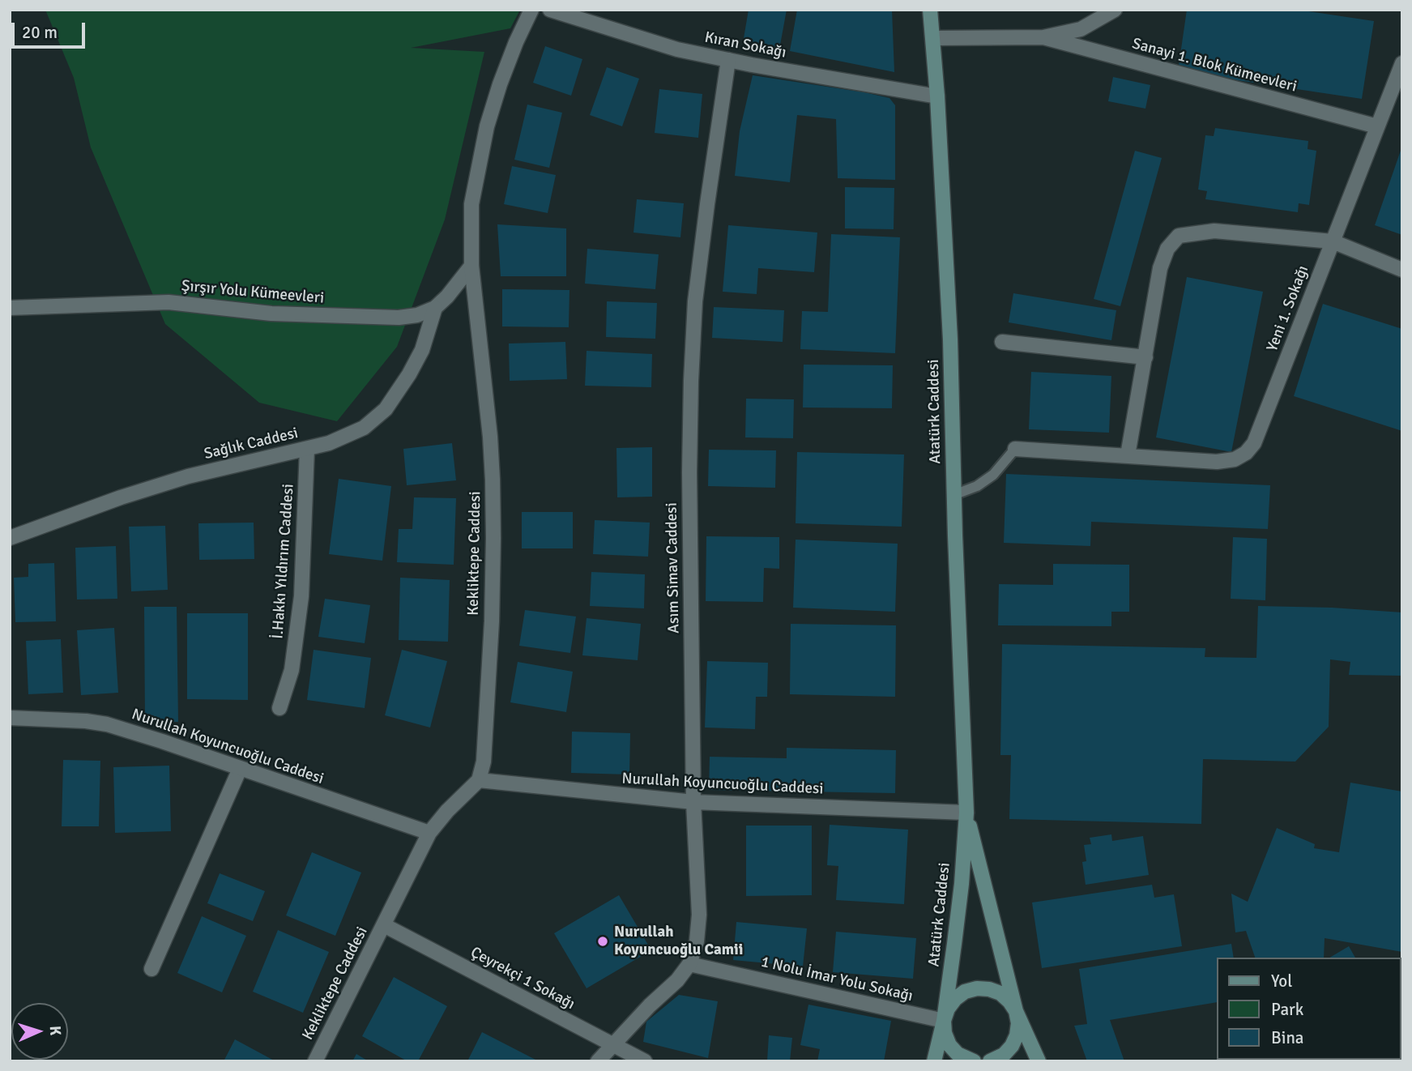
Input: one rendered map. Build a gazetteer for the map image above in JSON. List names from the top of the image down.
{
  "streets": {
    "main road": ["Atatürk Caddesi"],
    "street": [
      "Kıran Sokağı",
      "Sanayi 1. Blok Kümeevleri",
      "Şırşır Yolu Kümeevleri",
      "Yeni 1. Sokağı",
      "Sağlık Caddesi",
      "Kekliktepe Caddesi",
      "İ.Hakkı Yıldırım Caddesi",
      "Asım Simav Caddesi",
      "Nurullah Koyuncuoğlu Caddesi",
      "Çeyrekçi 1 Sokağı",
      "1 Nolu İmar Yolu Sokağı"
    ]
  },
  "crossings": [
    ["Kıran Sokağı", "Atatürk Caddesi"],
    ["Kıran Sokağı", "Asım Simav Caddesi"],
    ["Sanayi 1. Blok Kümeevleri", "Yeni 1. Sokağı"],
    ["Şırşır Yolu Kümeevleri", "Sağlık Caddesi"],
    ["Şırşır Yolu Kümeevleri", "Kekliktepe Caddesi"],
    ["Atatürk Caddesi", "Nurullah Koyuncuoğlu Caddesi"],
    ["Atatürk Caddesi", "1 Nolu İmar Yolu Sokağı"],
    ["Sağlık Caddesi", "İ.Hakkı Yıldırım Caddesi"],
    ["Kekliktepe Caddesi", "Nurullah Koyuncuoğlu Caddesi"],
    ["Kekliktepe Caddesi", "Çeyrekçi 1 Sokağı"],
    ["Asım Simav Caddesi", "Nurullah Koyuncuoğlu Caddesi"],
    ["Asım Simav Caddesi", "Çeyrekçi 1 Sokağı"],
    ["Asım Simav Caddesi", "1 Nolu İmar Yolu Sokağı"]
  ],
  "places": ["Nurullah Koyuncuoğlu Camii"],
  "legend": ["Yol", "Park", "Bina"],
  "scale_bar": "20 m",
  "north": "right"
}
